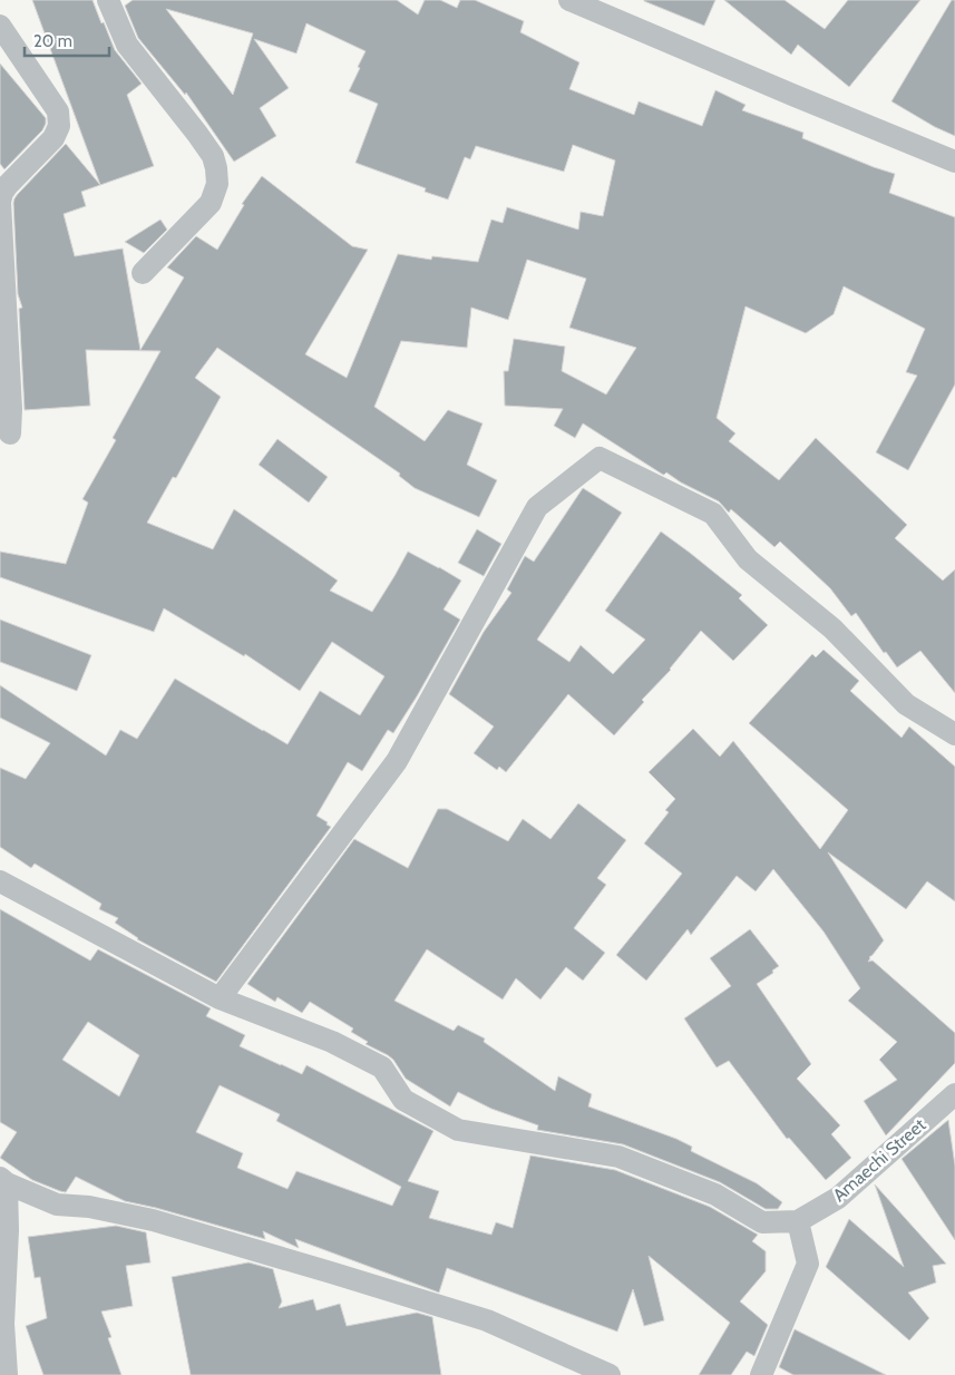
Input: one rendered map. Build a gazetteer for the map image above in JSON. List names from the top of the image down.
{
  "streets": {
    "street": ["Amaechi Street"]
  },
  "scale_bar": "20 m"
}
